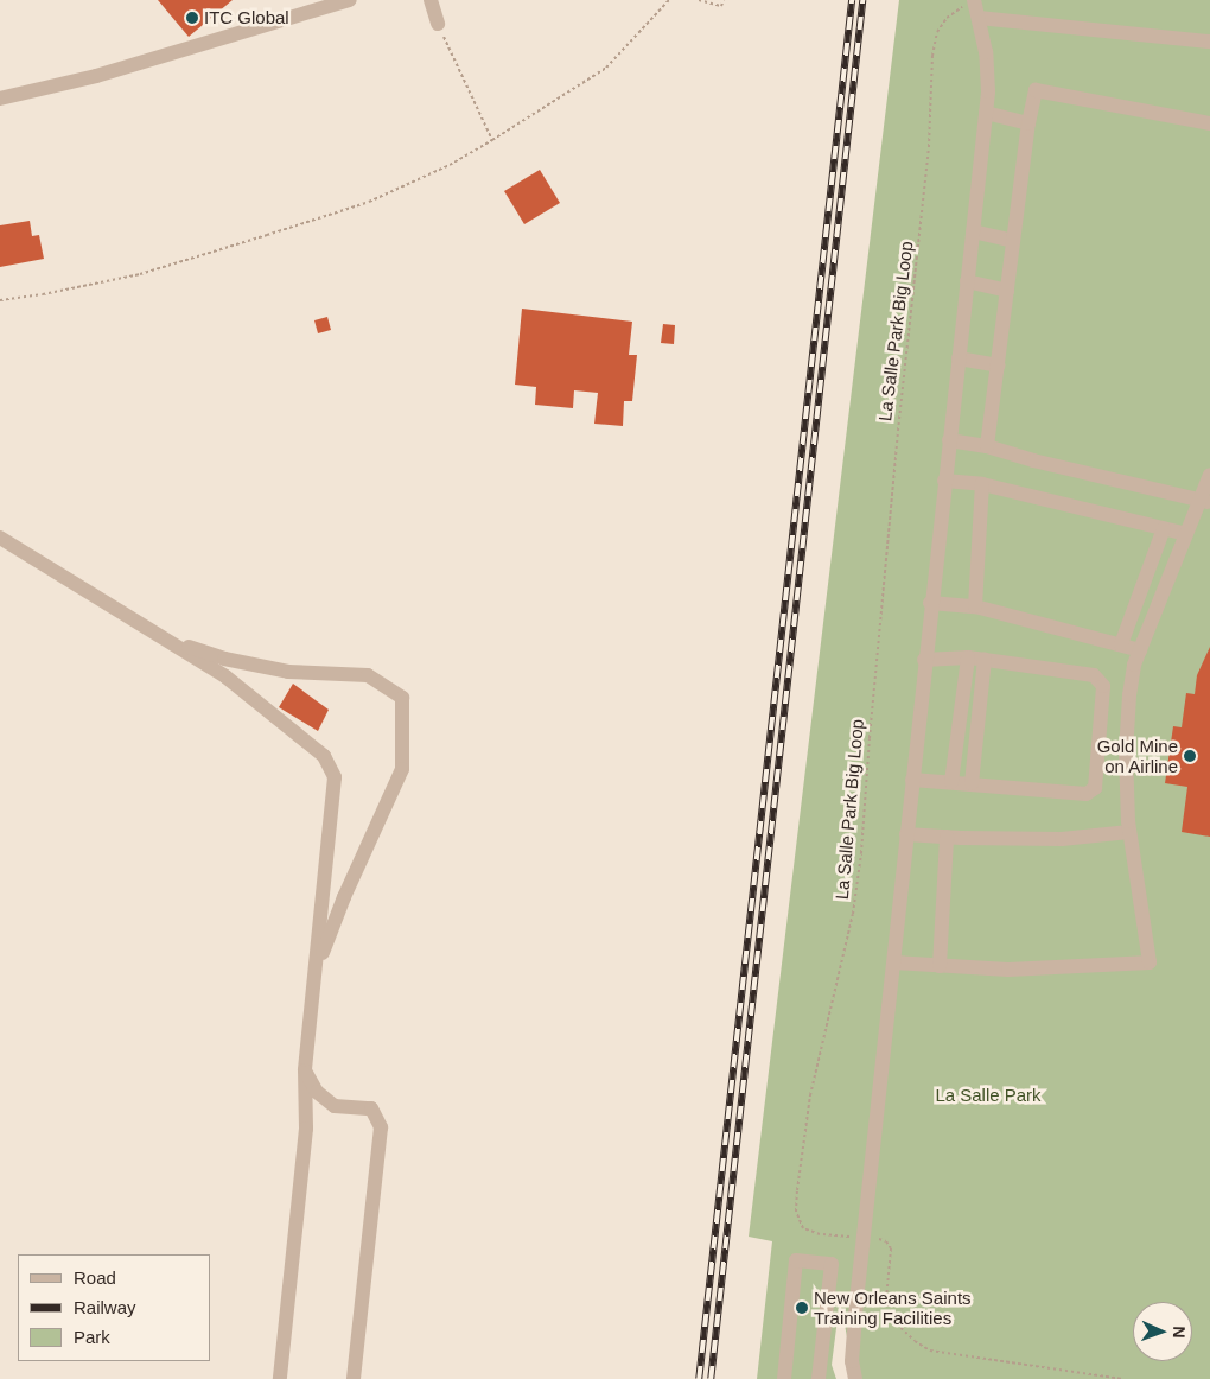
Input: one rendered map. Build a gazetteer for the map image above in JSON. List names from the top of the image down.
{
  "streets": {
    "path": ["La Salle Park Big Loop"]
  },
  "parks": ["La Salle Park"],
  "places": ["ITC Global", "Gold Mine on Airline", "New Orleans Saints Training Facilities"],
  "legend": ["Road", "Railway", "Park"],
  "north": "right"
}
